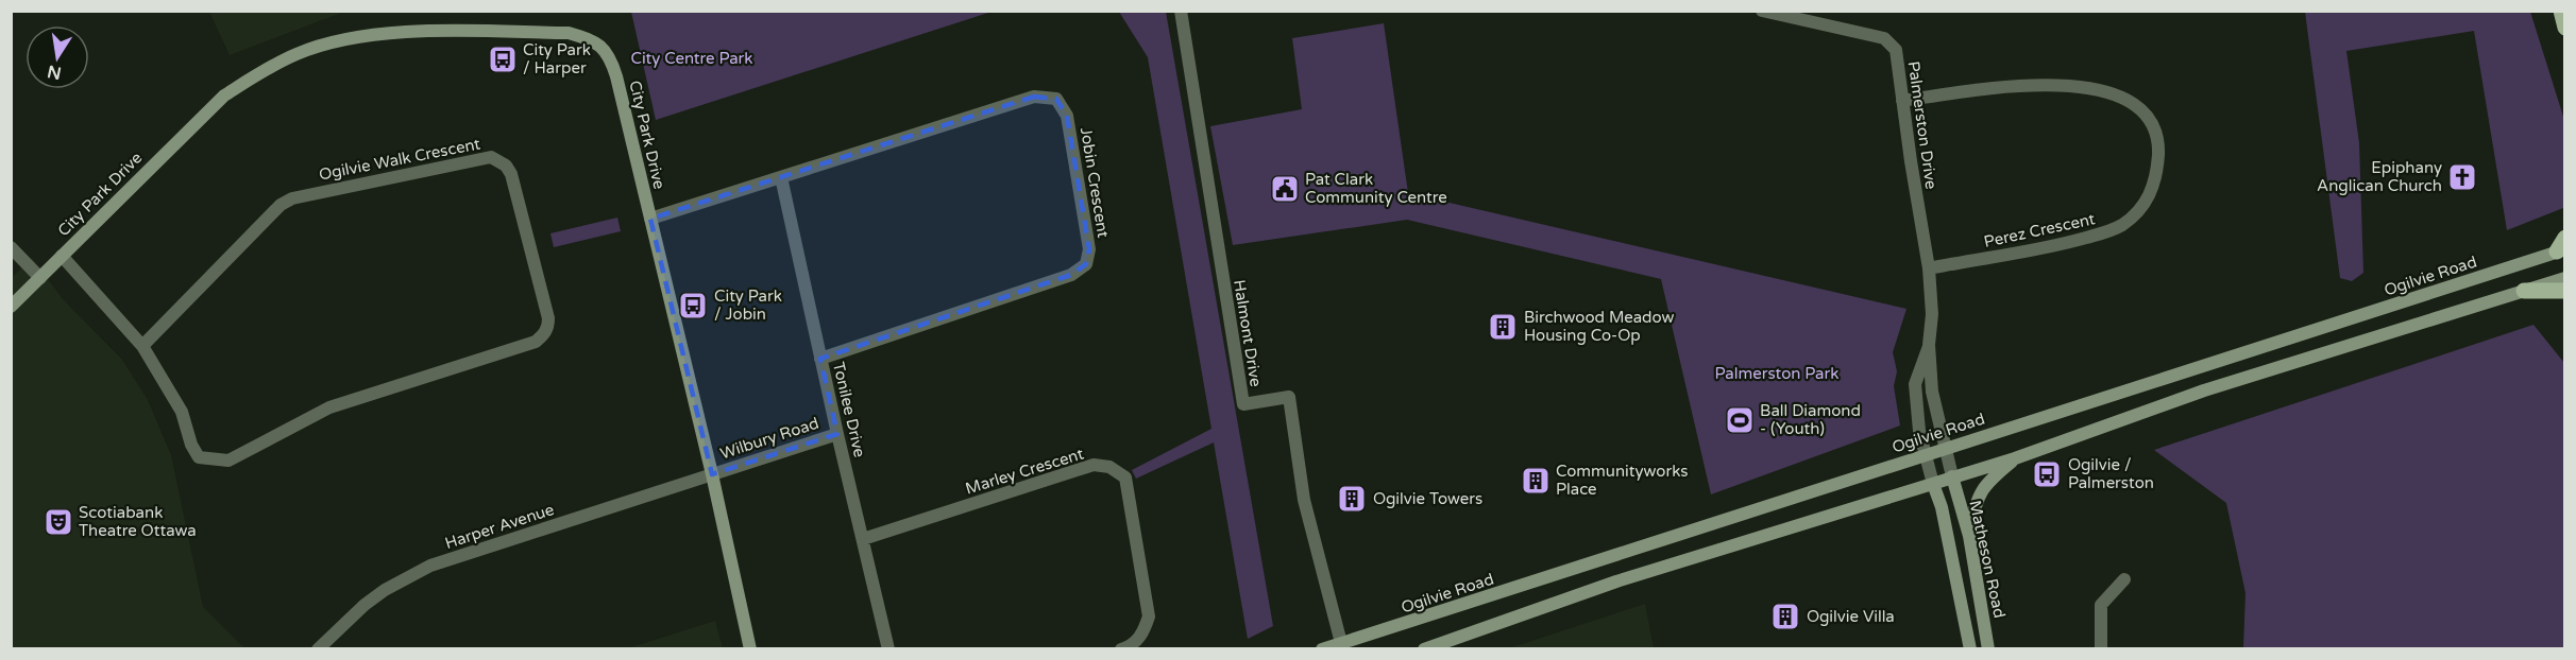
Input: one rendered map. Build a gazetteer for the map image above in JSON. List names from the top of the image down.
{
  "streets": {
    "main road": ["City Park Drive", "Ogilvie Road", "Matheson Road"],
    "street": [
      "Palmerston Drive",
      "Ogilvie Walk Crescent",
      "Jobin Crescent",
      "Perez Crescent",
      "Halmont Drive",
      "Tonilee Drive",
      "Wilbury Road",
      "Marley Crescent",
      "Harper Avenue"
    ]
  },
  "crossings": [
    ["Palmerston Drive", "Perez Crescent"],
    ["Palmerston Drive", "Ogilvie Road"],
    ["Palmerston Drive", "Matheson Road"],
    ["City Park Drive", "Jobin Crescent"],
    ["City Park Drive", "Wilbury Road"],
    ["City Park Drive", "Harper Avenue"],
    ["Jobin Crescent", "Tonilee Drive"],
    ["Ogilvie Road", "Halmont Drive"],
    ["Tonilee Drive", "Wilbury Road"],
    ["Tonilee Drive", "Marley Crescent"],
    ["Wilbury Road", "Harper Avenue"]
  ],
  "parks": ["City Centre Park", "Palmerston Park"],
  "places": {
    "bus stop": ["City Park / Harper", "City Park / Jobin", "Ogilvie / Palmerston"],
    "church": ["Epiphany Anglican Church"],
    "public building": ["Pat Clark Community Centre"],
    "building": [
      "Birchwood Meadow Housing Co-Op",
      "Communityworks Place",
      "Ogilvie Towers",
      "Ogilvie Villa"
    ],
    "sports": ["Ball Diamond - (Youth)"],
    "theatre": ["Scotiabank Theatre Ottawa"]
  },
  "north": "bottom"
}
